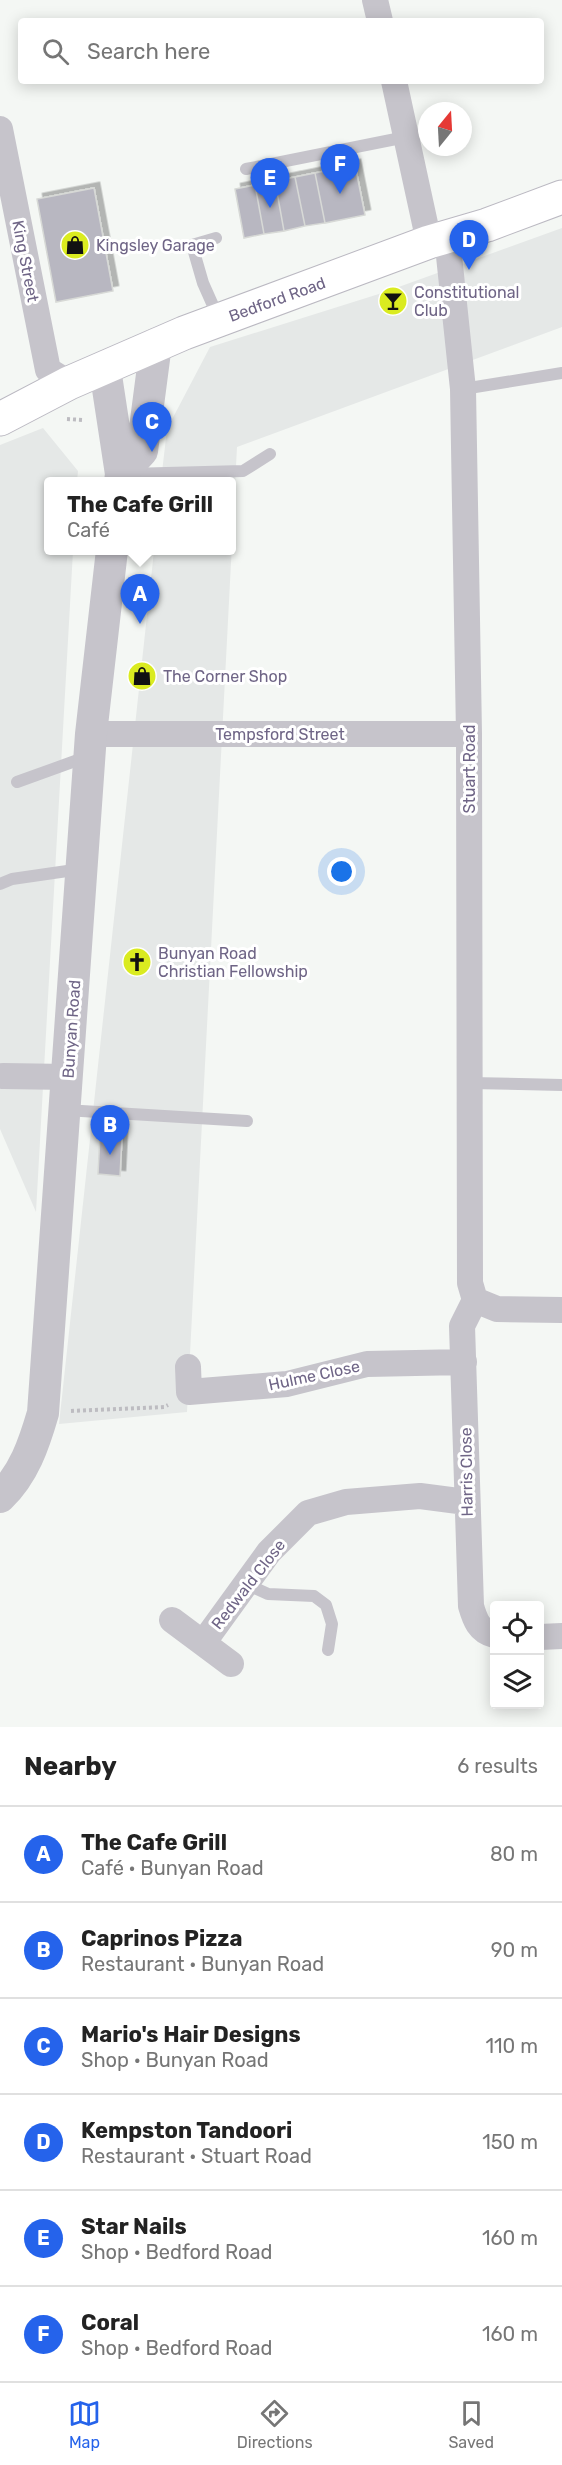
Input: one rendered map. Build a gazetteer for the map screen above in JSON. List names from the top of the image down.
{
  "streets": {
    "main road": ["Bedford Road"],
    "street": [
      "King Street",
      "Tempsford Street",
      "Stuart Road",
      "Bunyan Road",
      "Hulme Close",
      "Harris Close",
      "Redwald Close"
    ]
  },
  "crossings": [
    ["King Street", "Bedford Road"],
    ["Bedford Road", "Stuart Road"],
    ["Tempsford Street", "Stuart Road"],
    ["Tempsford Street", "Bunyan Road"],
    ["Stuart Road", "Harris Close"],
    ["Hulme Close", "Harris Close"],
    ["Harris Close", "Redwald Close"]
  ],
  "places": {
    "shop": ["Kingsley Garage", "The Corner Shop"],
    "bar": ["Constitutional Club"],
    "church": ["Bunyan Road Christian Fellowship"]
  },
  "north": "top",
  "page": {
    "search": "Search here",
    "pins": [
      "F",
      "E",
      "D",
      "C",
      "A",
      "B"
    ],
    "popup": ["The Cafe Grill", "Café"],
    "heading": ["Nearby", "6 results"],
    "list": [
      {
        "mark": "A",
        "name": "The Cafe Grill",
        "note": "Café · Bunyan Road",
        "value": "80 m"
      },
      {
        "mark": "B",
        "name": "Caprinos Pizza",
        "note": "Restaurant · Bunyan Road",
        "value": "90 m"
      },
      {
        "mark": "C",
        "name": "Mario's Hair Designs",
        "note": "Shop · Bunyan Road",
        "value": "110 m"
      },
      {
        "mark": "D",
        "name": "Kempston Tandoori",
        "note": "Restaurant · Stuart Road",
        "value": "150 m"
      },
      {
        "mark": "E",
        "name": "Star Nails",
        "note": "Shop · Bedford Road",
        "value": "160 m"
      },
      {
        "mark": "F",
        "name": "Coral",
        "note": "Shop · Bedford Road",
        "value": "160 m"
      }
    ],
    "nav": ["Map", "Directions", "Saved"]
  }
}
